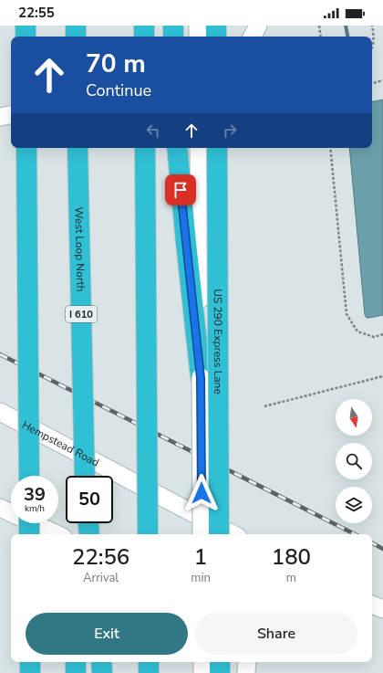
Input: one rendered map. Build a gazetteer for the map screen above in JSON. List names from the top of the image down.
{
  "streets": {
    "highway": ["West Loop North", "I 610", "US 290 Express Lane"],
    "main road": ["Hempstead Road"]
  },
  "north": "bottom",
  "page": {
    "status": "22:55",
    "turn": ["70 m", "Continue"],
    "speed": "39 km/h",
    "limit": "50",
    "eta": [
      "22:56",
      "Arrival",
      "1",
      "min",
      "180",
      "m"
    ],
    "buttons": ["Exit", "Share"]
  }
}
